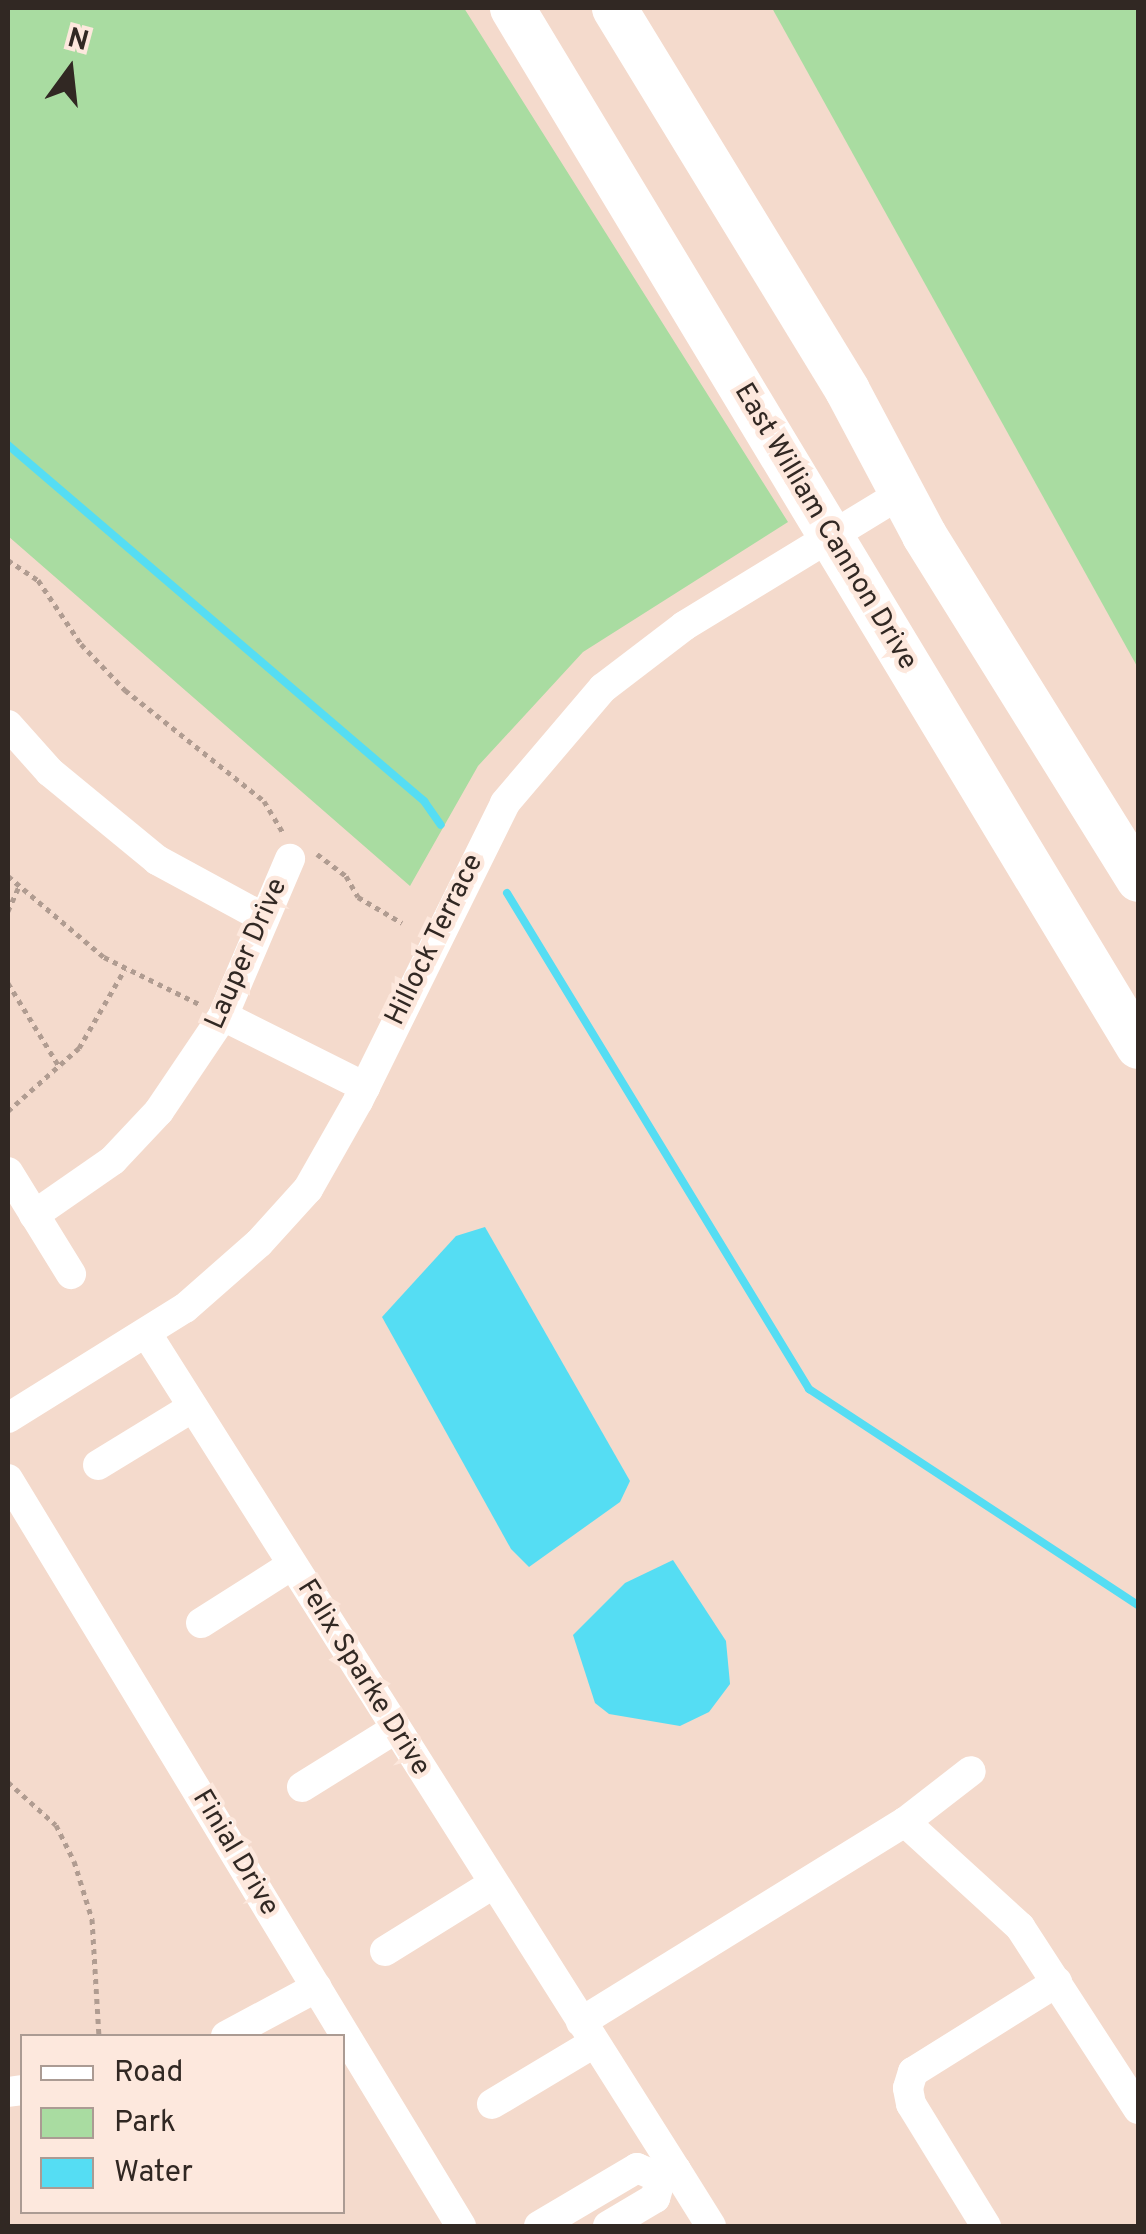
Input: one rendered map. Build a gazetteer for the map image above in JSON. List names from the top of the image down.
{
  "streets": {
    "street": [
      "East William Cannon Drive",
      "Hillock Terrace",
      "Lauper Drive",
      "Felix Sparke Drive",
      "Finial Drive"
    ]
  },
  "crossings": [
    ["East William Cannon Drive", "Hillock Terrace"],
    ["Hillock Terrace", "Felix Sparke Drive"]
  ],
  "legend": ["Road", "Park", "Water"],
  "north": "top"
}
